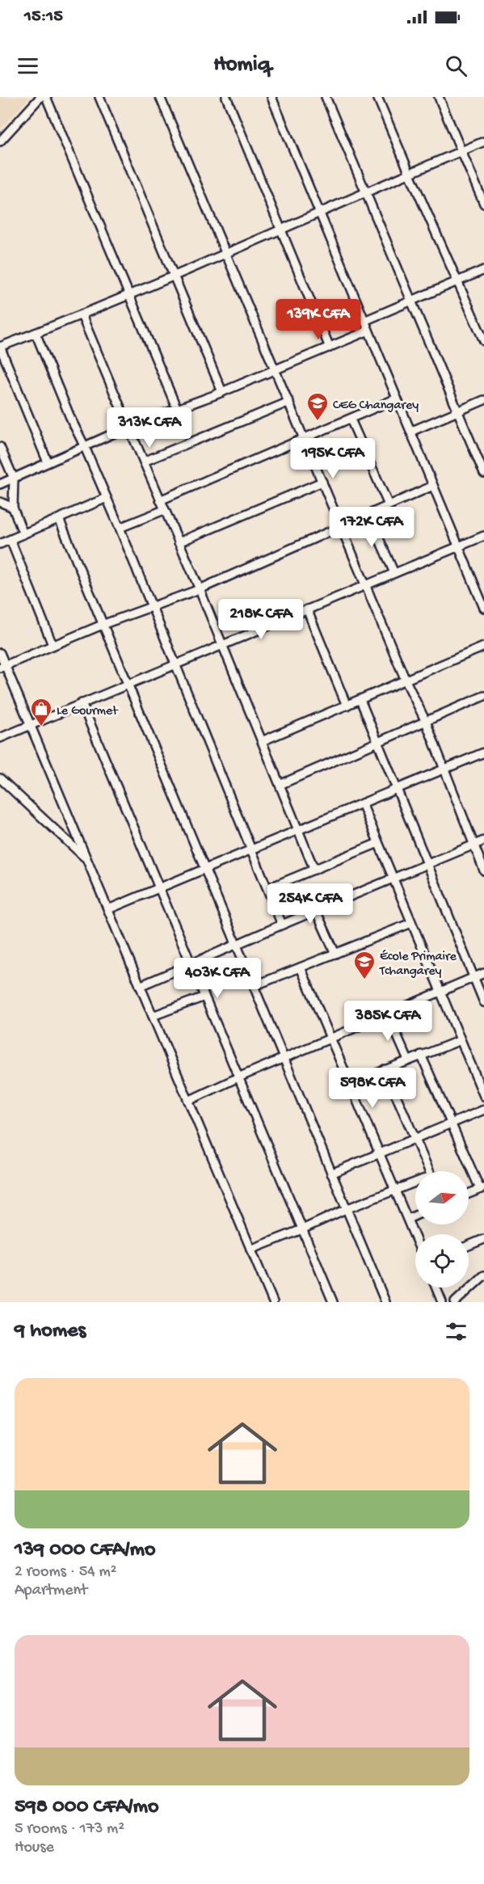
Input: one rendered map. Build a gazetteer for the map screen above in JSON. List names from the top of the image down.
{
  "places": {
    "school or university": ["CEG Changarey", "École Primaire Tchangarey"],
    "shop": ["Le Gourmet"]
  },
  "north": "right",
  "page": {
    "status": "15:15",
    "header": "Homiq",
    "price": [
      "139K CFA",
      "313K CFA",
      "195K CFA",
      "172K CFA",
      "218K CFA",
      "254K CFA",
      "403K CFA",
      "385K CFA",
      "598K CFA"
    ],
    "heading": "9 homes",
    "list": [
      {
        "name": "139 000 CFA/mo",
        "note": "2 rooms · 54 m² · Apartment"
      },
      {
        "name": "598 000 CFA/mo",
        "note": "5 rooms · 173 m² · House"
      }
    ]
  }
}
